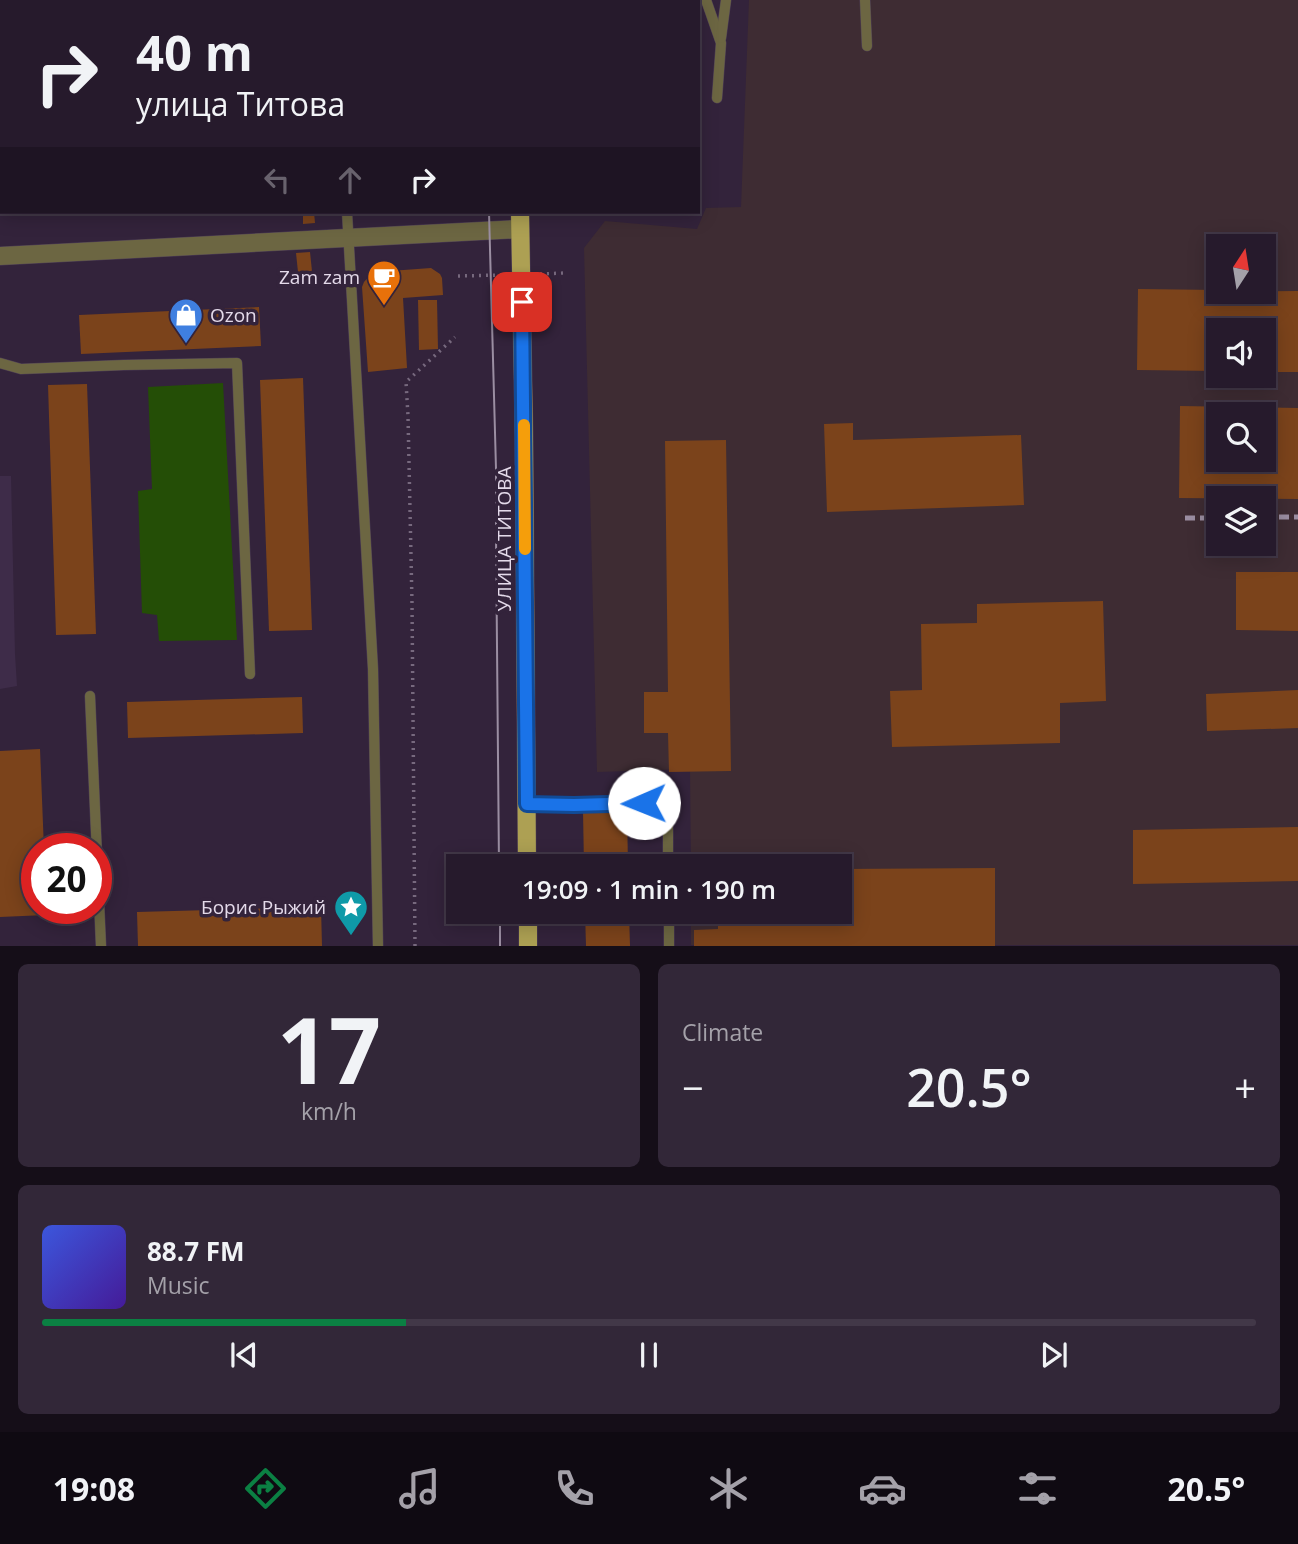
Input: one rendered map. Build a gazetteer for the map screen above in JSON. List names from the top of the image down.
{
  "streets": {
    "main road": ["УЛИЦА ТИТОВА"]
  },
  "places": {
    "cafe": ["Zam zam"],
    "shop": ["Ozon"],
    "place": ["Борис Рыжий"]
  },
  "north": "top",
  "page": {
    "turn": ["40 m", "улица Титова"],
    "limit": "20",
    "trip": "19:09 · 1 min · 190 m",
    "tile": [
      ["17", "km/h"],
      "Climate"
    ],
    "heat": ["−", "20.5°", "+"],
    "song": ["88.7 FM", "Music"],
    "tabs": ["19:08", "20.5°"]
  }
}
